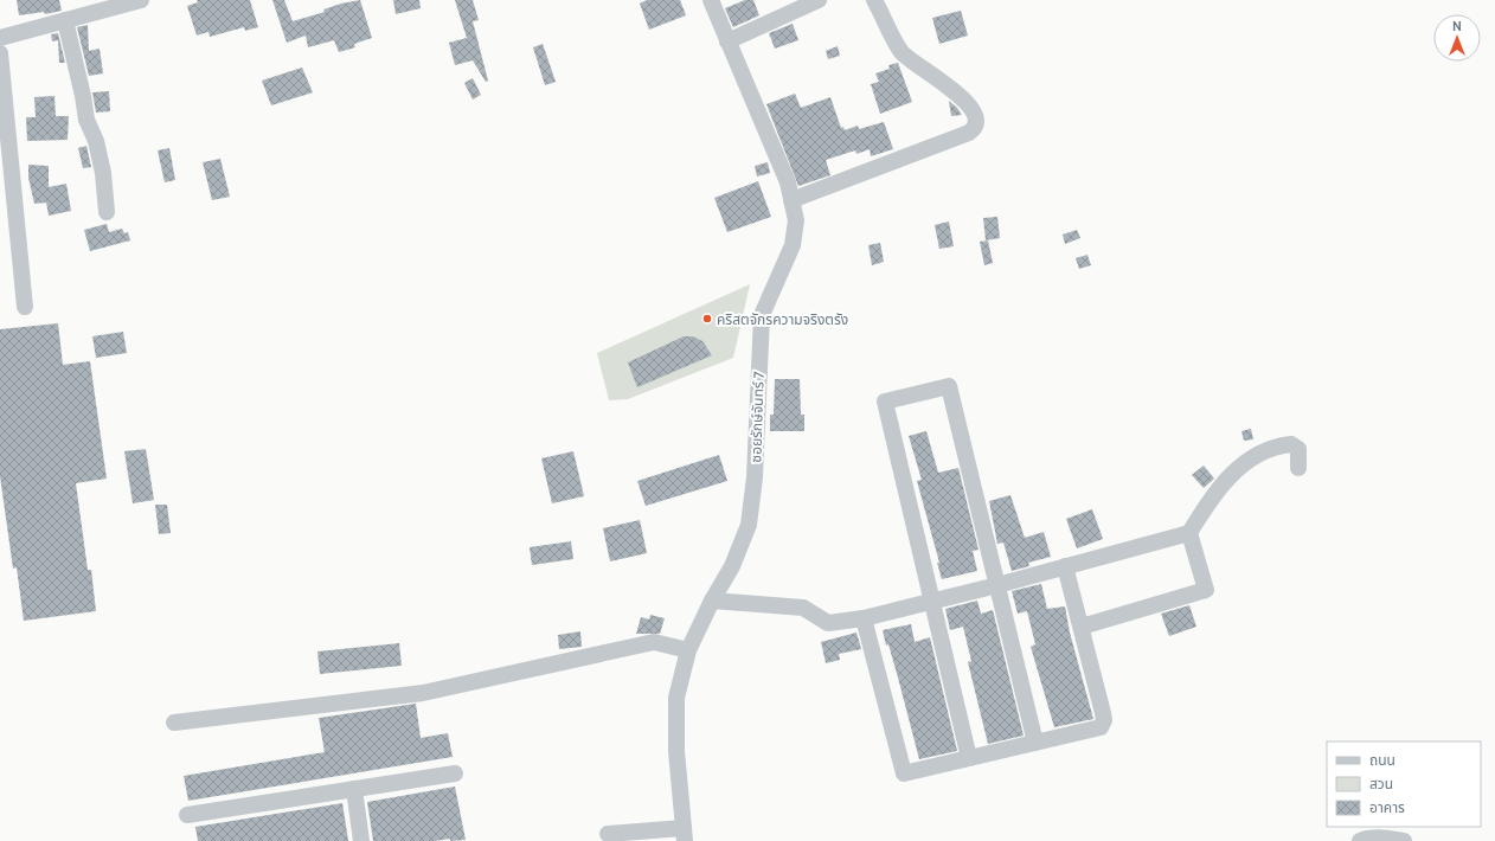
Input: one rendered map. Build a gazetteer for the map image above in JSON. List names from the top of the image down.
{
  "streets": {
    "street": ["ซอยรักษ์จันทร์ 7"]
  },
  "places": ["คริสตจักรความจริงตรัง"],
  "legend": ["ถนน", "สวน", "อาคาร"],
  "north": "top"
}
